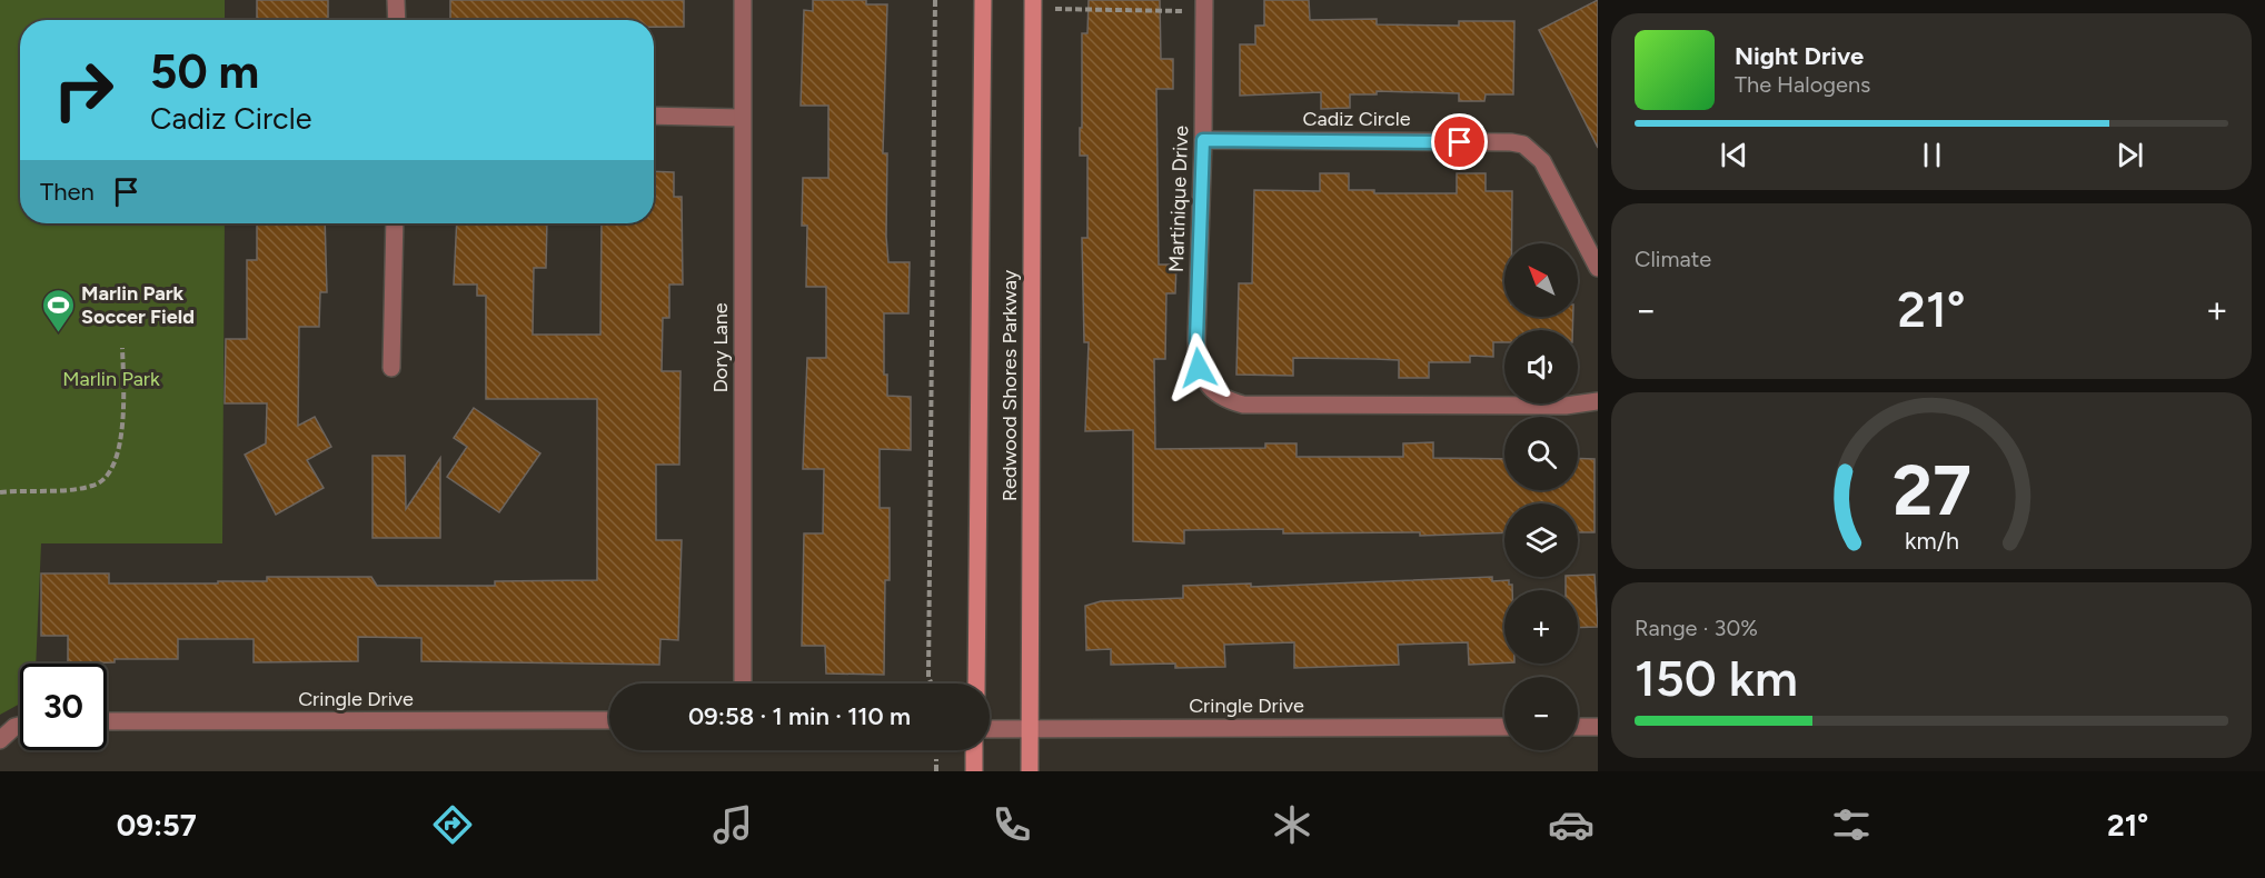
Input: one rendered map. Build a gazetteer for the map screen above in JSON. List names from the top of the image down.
{
  "streets": {
    "main road": ["Redwood Shores Parkway"],
    "street": [
      "Cadiz Circle",
      "Martinique Drive",
      "Dory Lane",
      "Cringle Drive"
    ]
  },
  "crossings": [
    ["Cadiz Circle", "Martinique Drive"],
    ["Redwood Shores Parkway", "Cringle Drive"]
  ],
  "parks": ["Marlin Park"],
  "places": {
    "sports": ["Marlin Park Soccer Field"]
  },
  "north": "top left",
  "page": {
    "turn": ["50 m", "Cadiz Circle"],
    "song": ["Night Drive", "The Halogens"],
    "then": "Then",
    "tile": [
      "Climate",
      ["Range · 30%", "150 km"]
    ],
    "map_buttons": ["+", "−"],
    "heat": ["−", "21°", "+"],
    "limit": "30",
    "trip": "09:58 · 1 min · 110 m",
    "tabs": ["09:57", "21°"],
    "gauge": ["27", "km/h"]
  }
}
